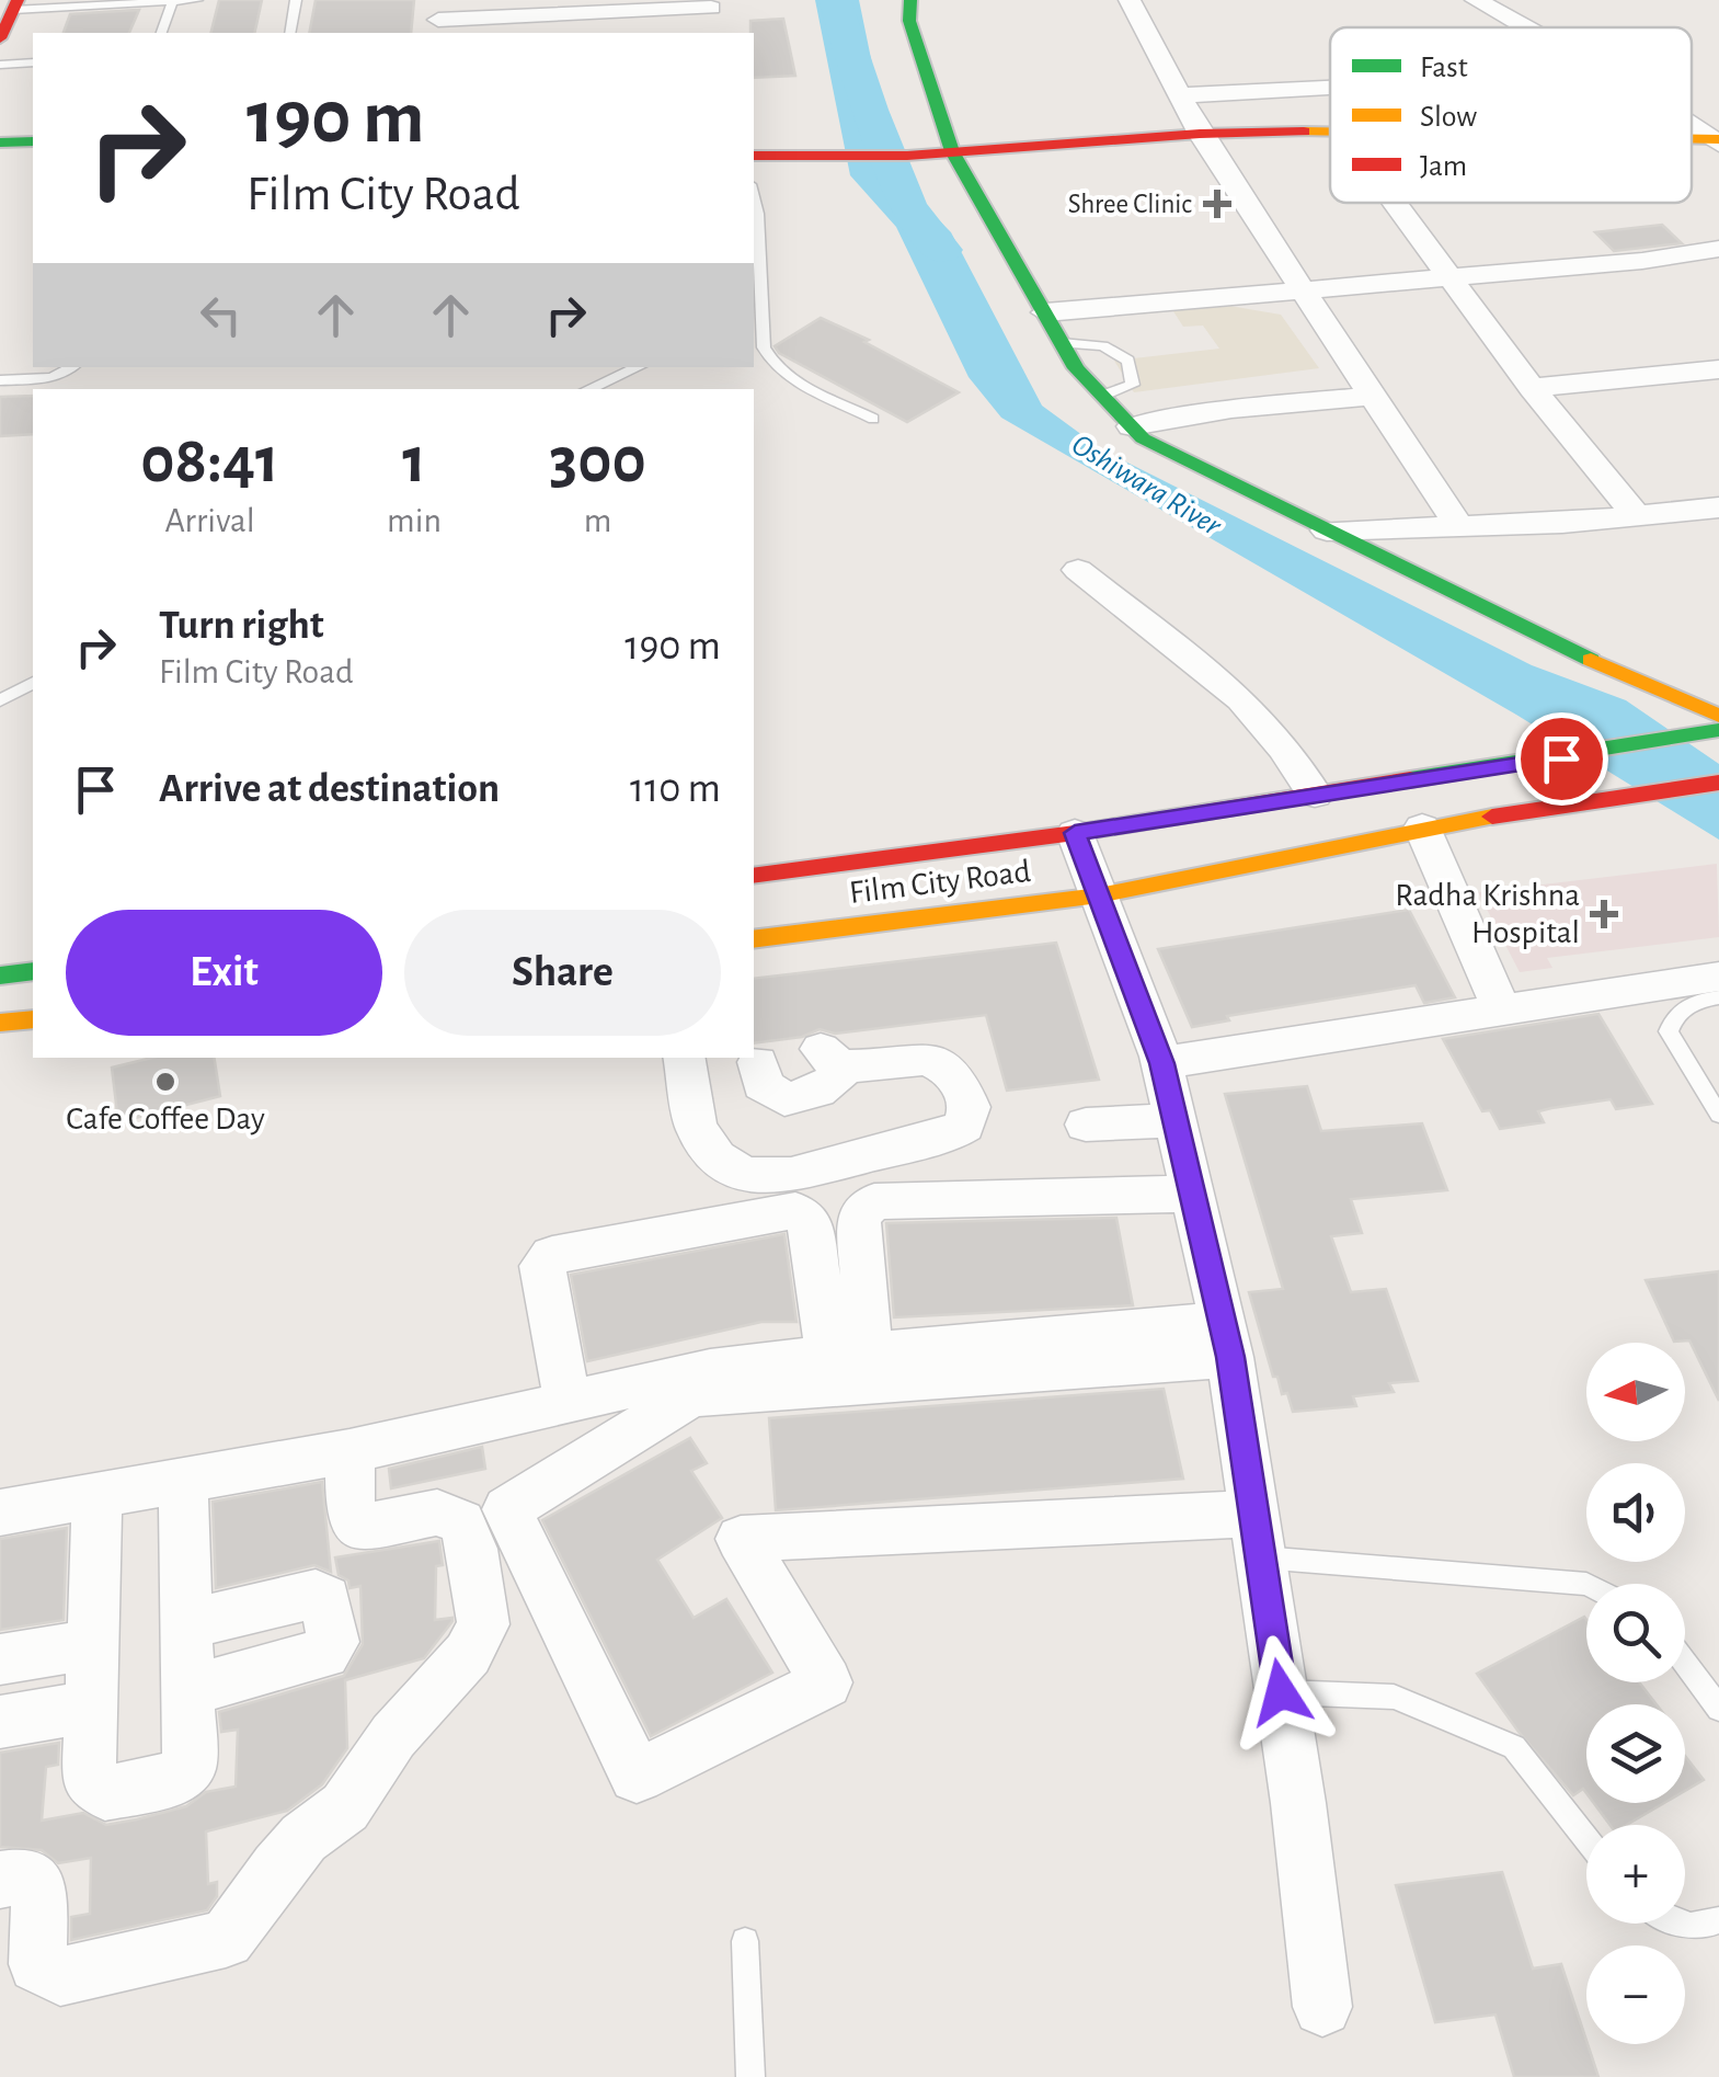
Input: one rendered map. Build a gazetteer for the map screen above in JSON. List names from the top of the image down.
{
  "streets": {
    "street": ["Film City Road"]
  },
  "water": ["Oshiwara River"],
  "places": {
    "health": ["Shree Clinic", "Radha Krishna Hospital"],
    "other": ["Cafe Coffee Day"]
  },
  "legend": ["Fast", "Slow", "Jam"],
  "north": "left",
  "page": {
    "turn": ["190 m", "Film City Road"],
    "eta": [
      "08:41",
      "Arrival",
      "1",
      "min",
      "300",
      "m"
    ],
    "list": [
      {
        "name": "Turn right",
        "note": "Film City Road",
        "value": "190 m"
      },
      {
        "name": "Arrive at destination",
        "value": "110 m"
      }
    ],
    "buttons": ["Exit", "Share"],
    "map_buttons": ["+", "−"]
  }
}
